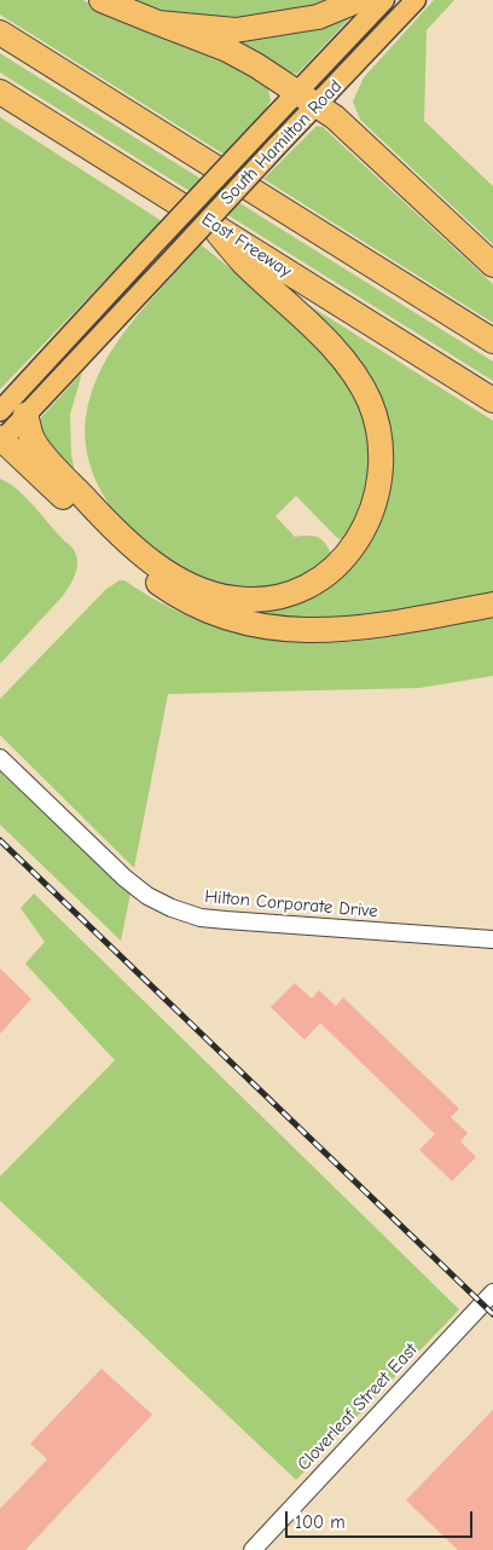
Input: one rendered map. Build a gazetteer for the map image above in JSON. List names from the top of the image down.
{
  "streets": {
    "highway": ["East Freeway"],
    "main road": ["South Hamilton Road"],
    "street": ["Hilton Corporate Drive", "Cloverleaf Street East"]
  },
  "scale_bar": "100 m"
}
